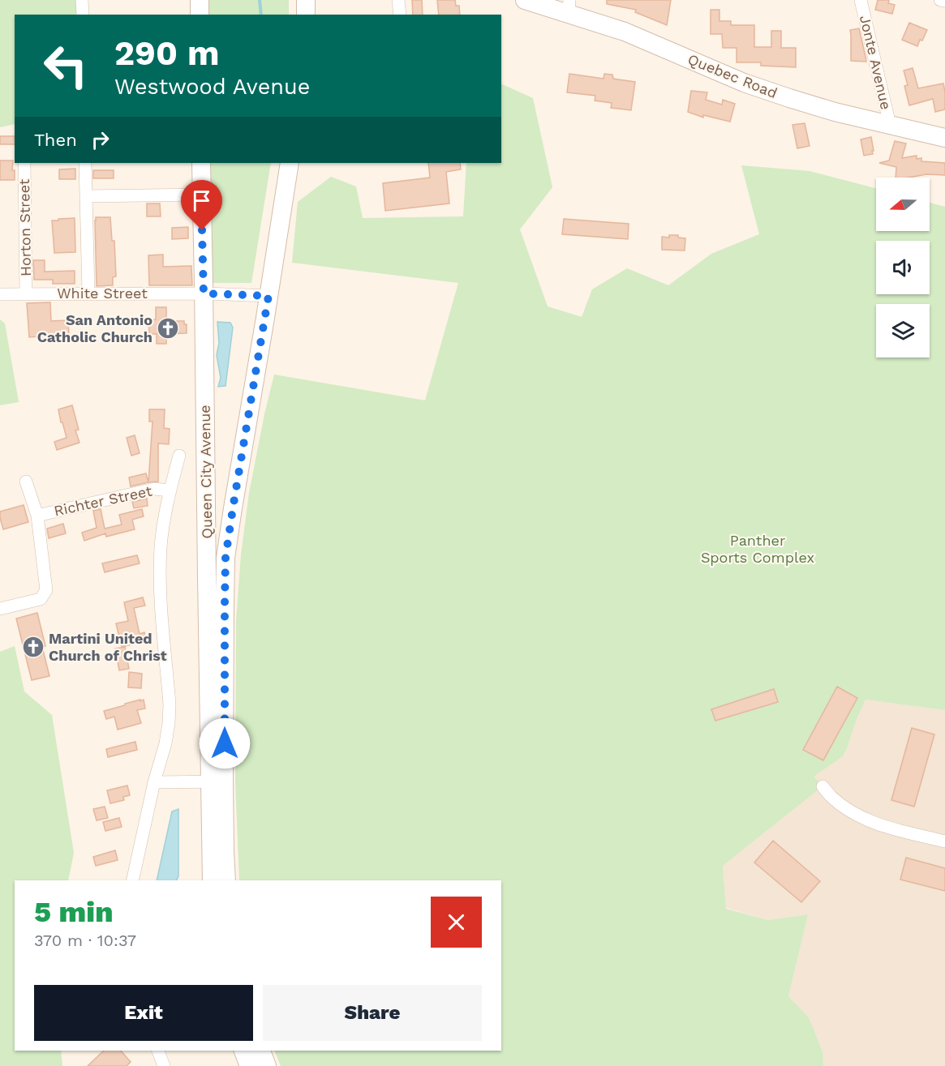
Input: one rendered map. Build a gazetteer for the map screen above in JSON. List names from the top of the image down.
{
  "streets": {
    "main road": ["Quebec Road", "Queen City Avenue"],
    "street": [
      "Jonte Avenue",
      "Horton Street",
      "White Street",
      "Richter Street"
    ]
  },
  "crossings": [
    ["Jonte Avenue", "Quebec Road"],
    ["Horton Street", "White Street"],
    ["White Street", "Queen City Avenue"],
    ["Queen City Avenue", "Richter Street"]
  ],
  "parks": ["Panther Sports Complex"],
  "places": {
    "church": ["San Antonio Catholic Church", "Martini United Church of Christ"]
  },
  "north": "left",
  "page": {
    "turn": ["290 m", "Westwood Avenue"],
    "then": "Then",
    "heading": ["5 min", "370 m · 10:37"],
    "buttons": ["Exit", "Share"]
  }
}
